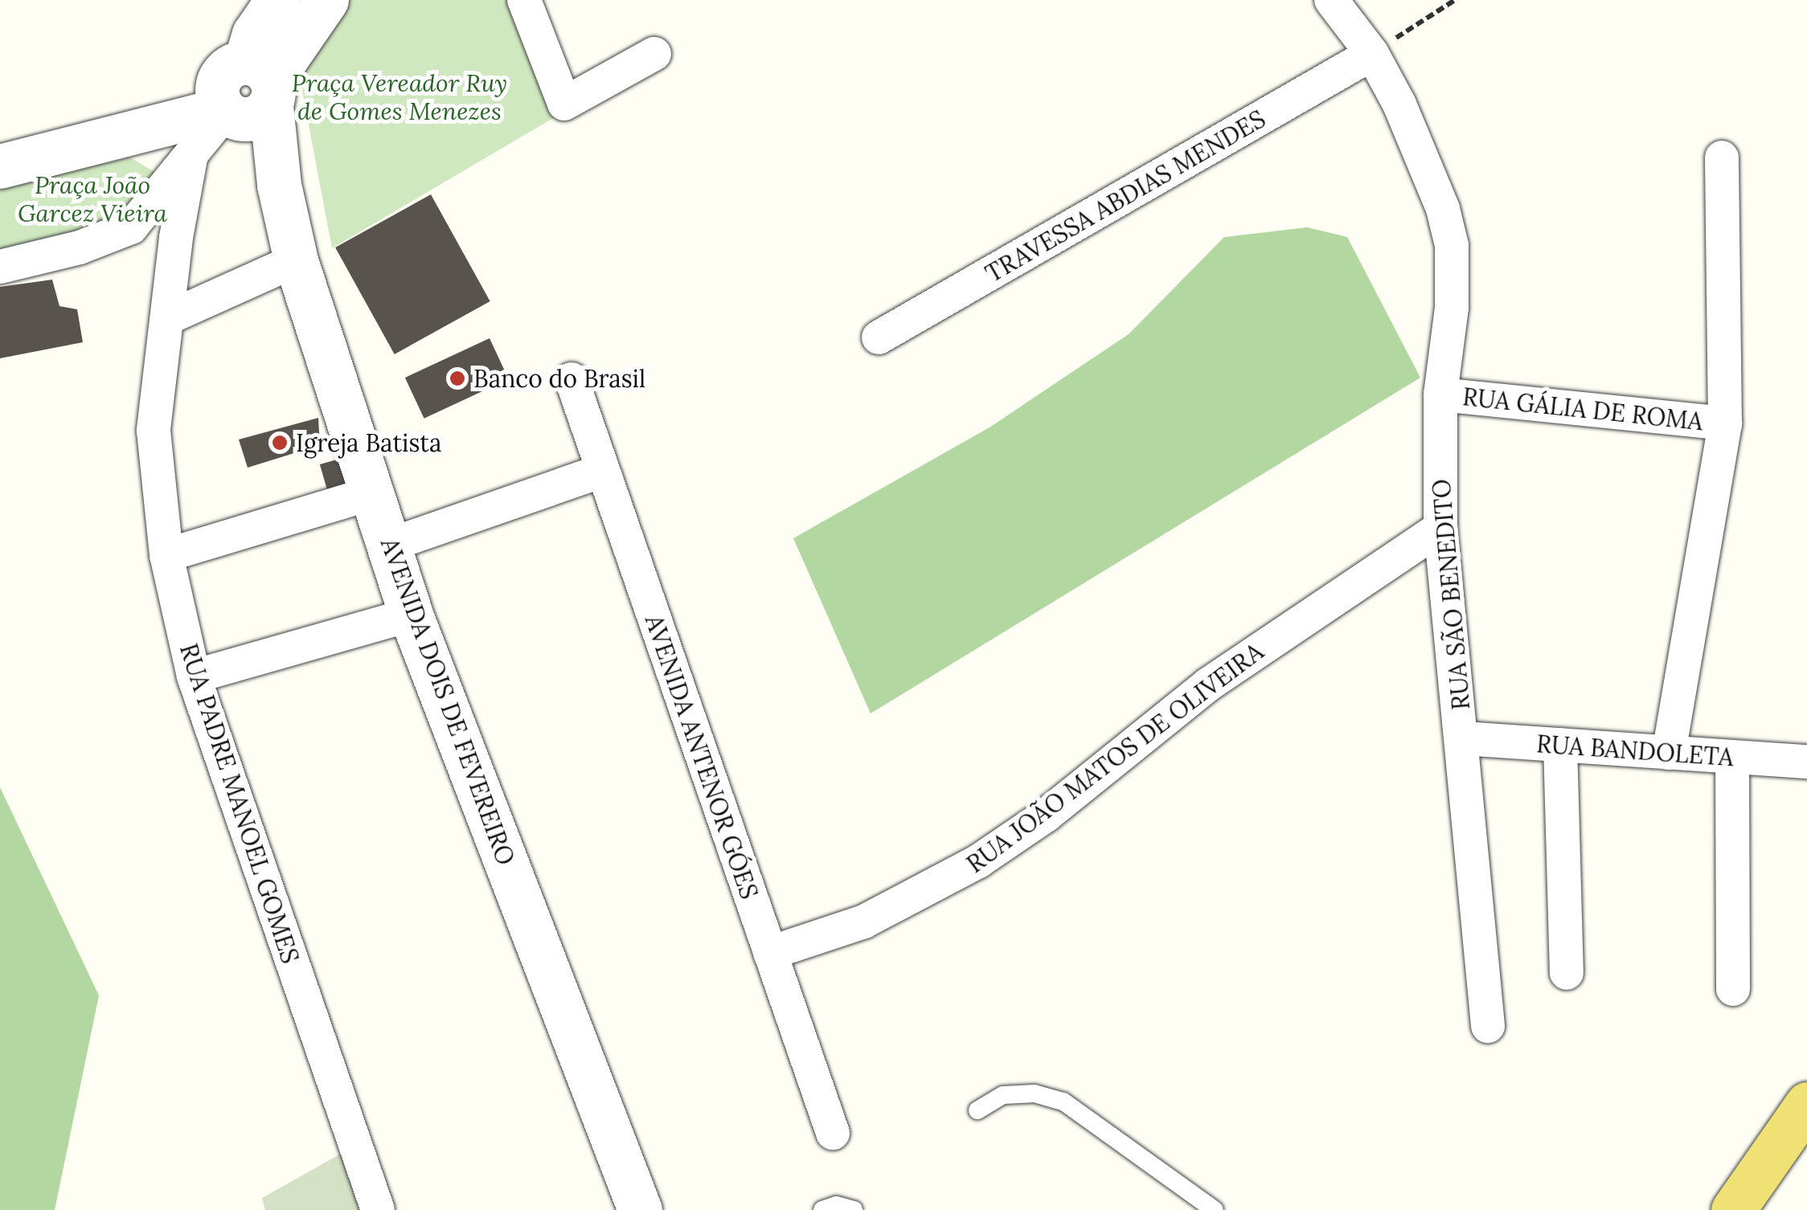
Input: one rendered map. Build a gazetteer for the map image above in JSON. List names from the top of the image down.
{
  "streets": {
    "street": [
      "TRAVESSA ABDIAS MENDES",
      "RUA GÁLIA DE ROMA",
      "RUA SÃO BENEDITO",
      "AVENIDA DOIS DE FEVEREIRO",
      "RUA BANDOLETA",
      "AVENIDA ANTENOR GÓES",
      "RUA JOÃO MATOS DE OLIVEIRA",
      "RUA PADRE MANOEL GOMES"
    ]
  },
  "crossings": [
    ["TRAVESSA ABDIAS MENDES", "RUA SÃO BENEDITO"],
    ["RUA GÁLIA DE ROMA", "RUA SÃO BENEDITO"],
    ["RUA SÃO BENEDITO", "RUA BANDOLETA"],
    ["RUA SÃO BENEDITO", "RUA JOÃO MATOS DE OLIVEIRA"],
    ["AVENIDA ANTENOR GÓES", "RUA JOÃO MATOS DE OLIVEIRA"]
  ],
  "parks": ["Praça Vereador Ruy de Gomes Menezes", "Praça João Garcez Vieira"],
  "places": ["Banco do Brasil", "Igreja Batista"]
}
